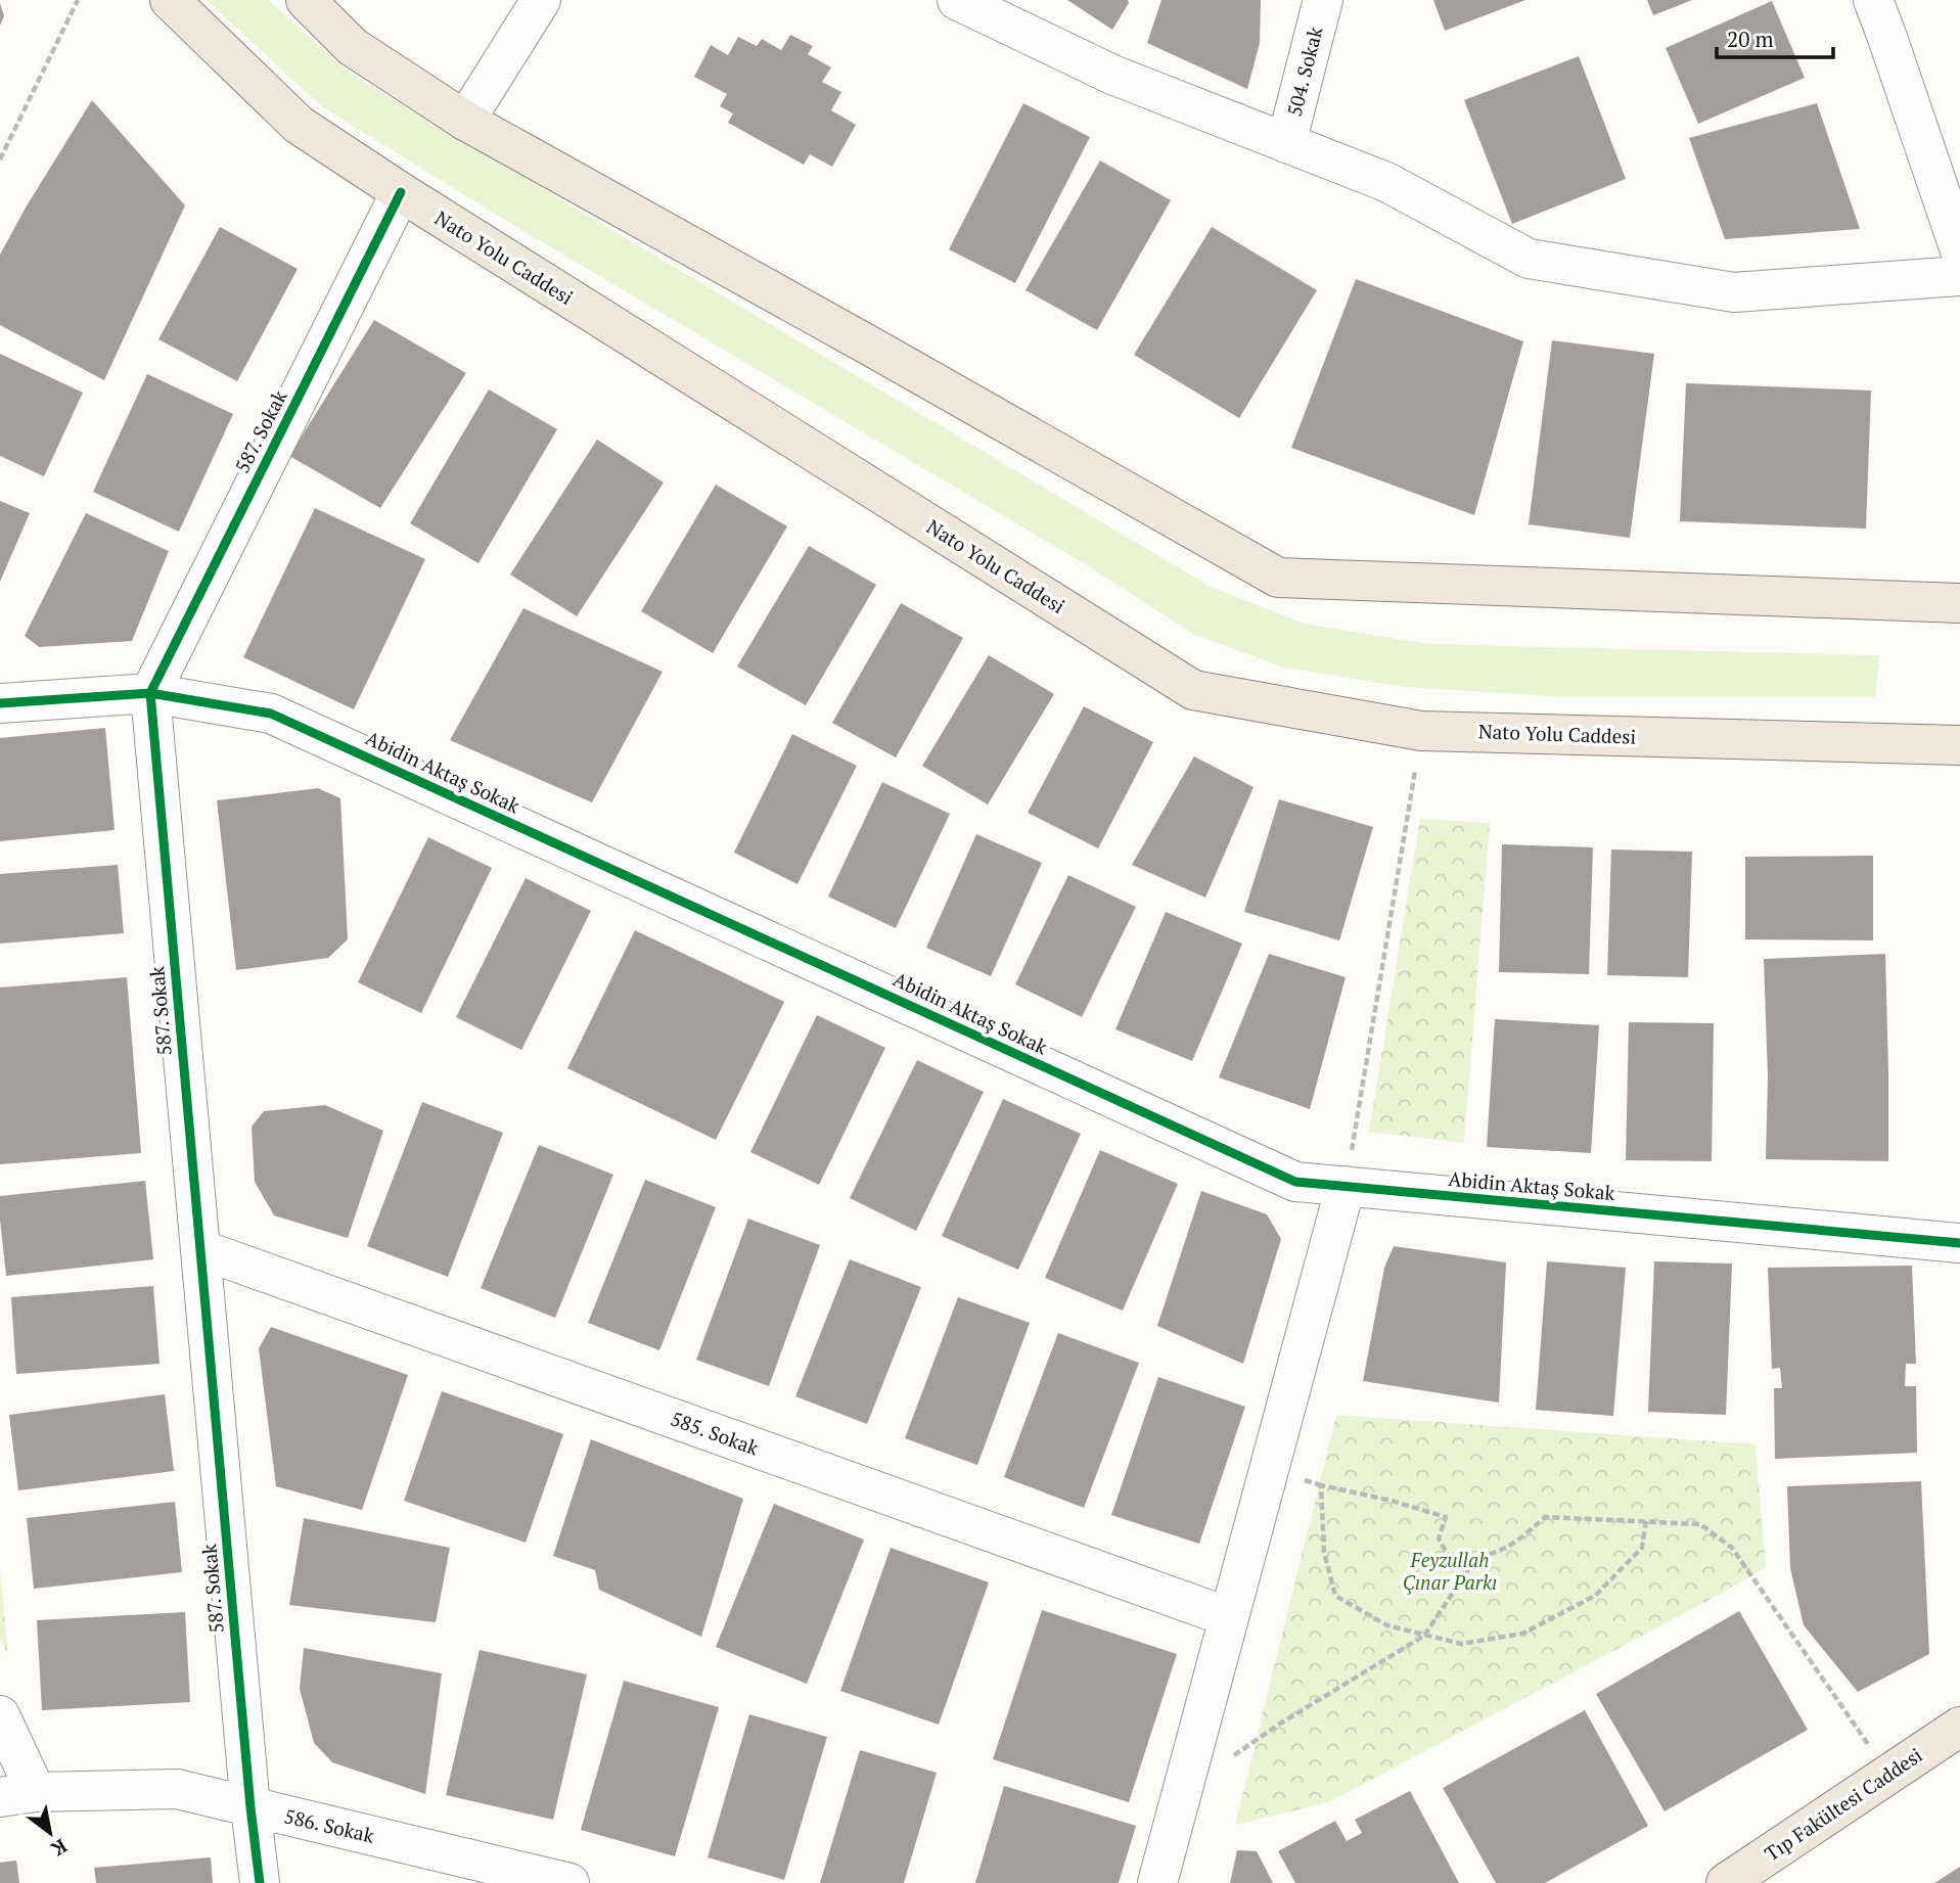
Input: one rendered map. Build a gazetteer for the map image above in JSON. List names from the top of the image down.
{
  "streets": {
    "main road": ["Nato Yolu Caddesi", "Tıp Fakültesi Caddesi"],
    "street": [
      "504. Sokak",
      "587. Sokak",
      "Abidin Aktaş Sokak",
      "585. Sokak",
      "586. Sokak"
    ]
  },
  "crossings": [
    ["Nato Yolu Caddesi", "587. Sokak"],
    ["587. Sokak", "Abidin Aktaş Sokak"],
    ["587. Sokak", "585. Sokak"],
    ["587. Sokak", "586. Sokak"]
  ],
  "parks": ["Feyzullah Çınar Parkı"],
  "scale_bar": "20 m",
  "north": "bottom right"
}
